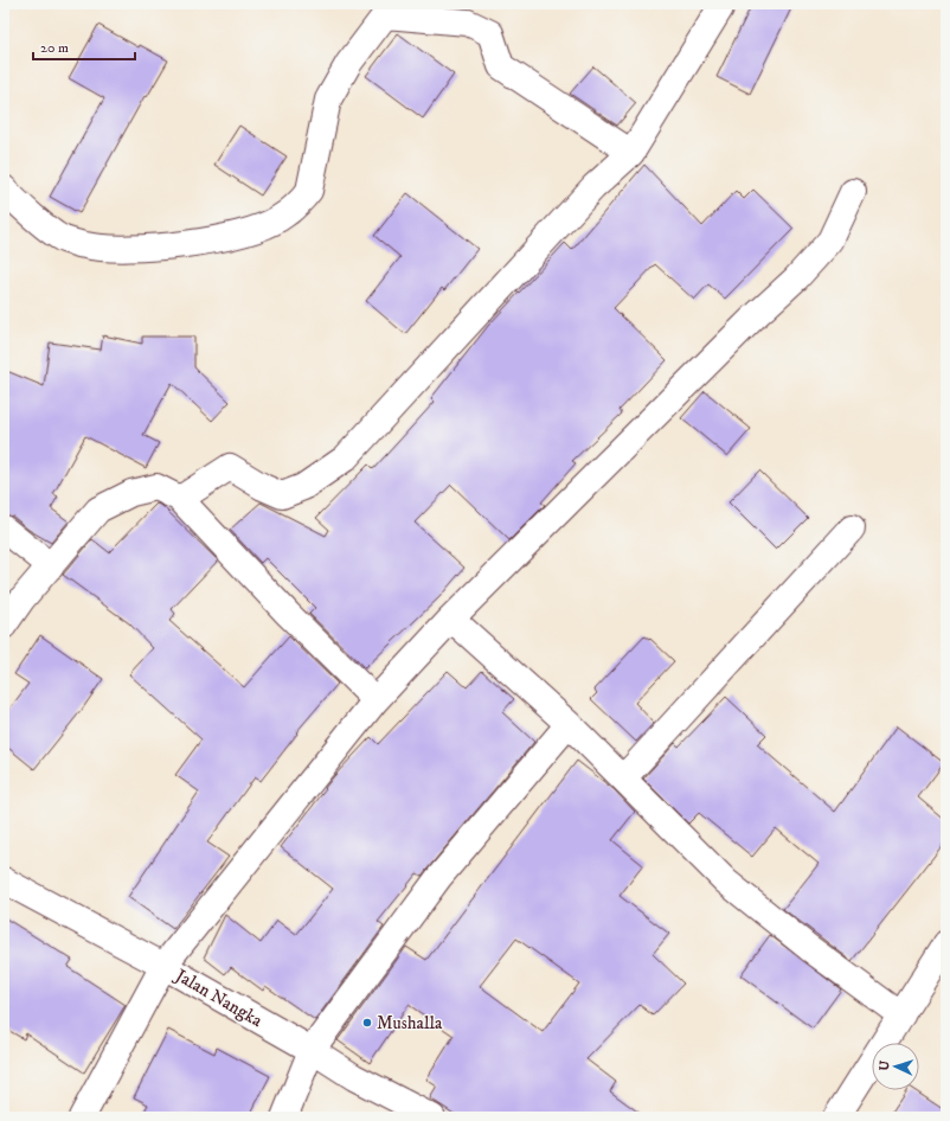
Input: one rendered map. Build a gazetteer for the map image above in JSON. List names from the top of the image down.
{
  "streets": {
    "street": ["Jalan Nangka"]
  },
  "places": ["Mushalla"],
  "scale_bar": "20 m",
  "north": "left"
}
